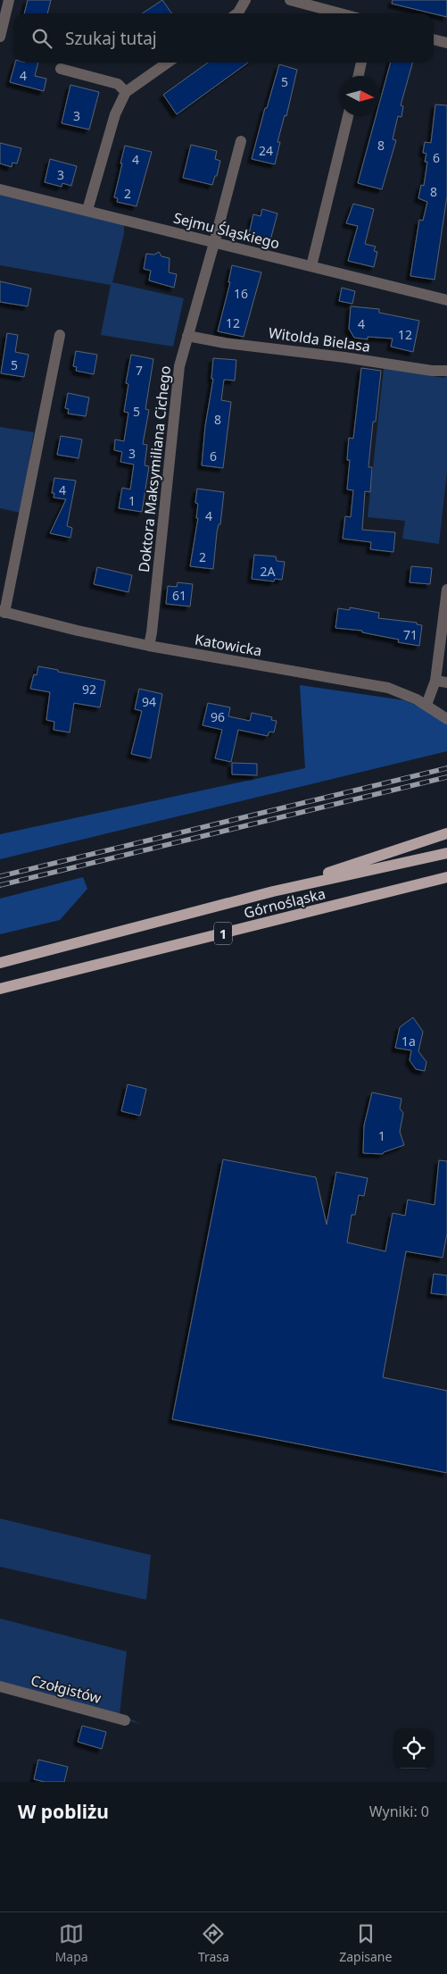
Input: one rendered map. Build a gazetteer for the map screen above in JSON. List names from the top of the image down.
{
  "streets": {
    "main road": ["Górnośląska", "1"],
    "street": [
      "Sejmu Śląskiego",
      "Witolda Bielasa",
      "Doktora Maksymiliana Cichego",
      "Katowicka",
      "Czołgistów"
    ]
  },
  "crossings": [
    ["Sejmu Śląskiego", "Doktora Maksymiliana Cichego"],
    ["Witolda Bielasa", "Doktora Maksymiliana Cichego"],
    ["Doktora Maksymiliana Cichego", "Katowicka"]
  ],
  "house_numbers": [
    "4",
    "5",
    "3",
    "8",
    "24",
    "6",
    "4",
    "3",
    "8",
    "2",
    "16",
    "12",
    "4",
    "12",
    "5",
    "7",
    "5",
    "8",
    "3",
    "6",
    "4",
    "1",
    "4",
    "2",
    "2A",
    "61",
    "71",
    "92",
    "94",
    "96",
    "1a",
    "1"
  ],
  "north": "right",
  "page": {
    "search": "Szukaj tutaj",
    "heading": ["W pobliżu", "Wyniki: 0"],
    "nav": ["Mapa", "Trasa", "Zapisane"]
  }
}
